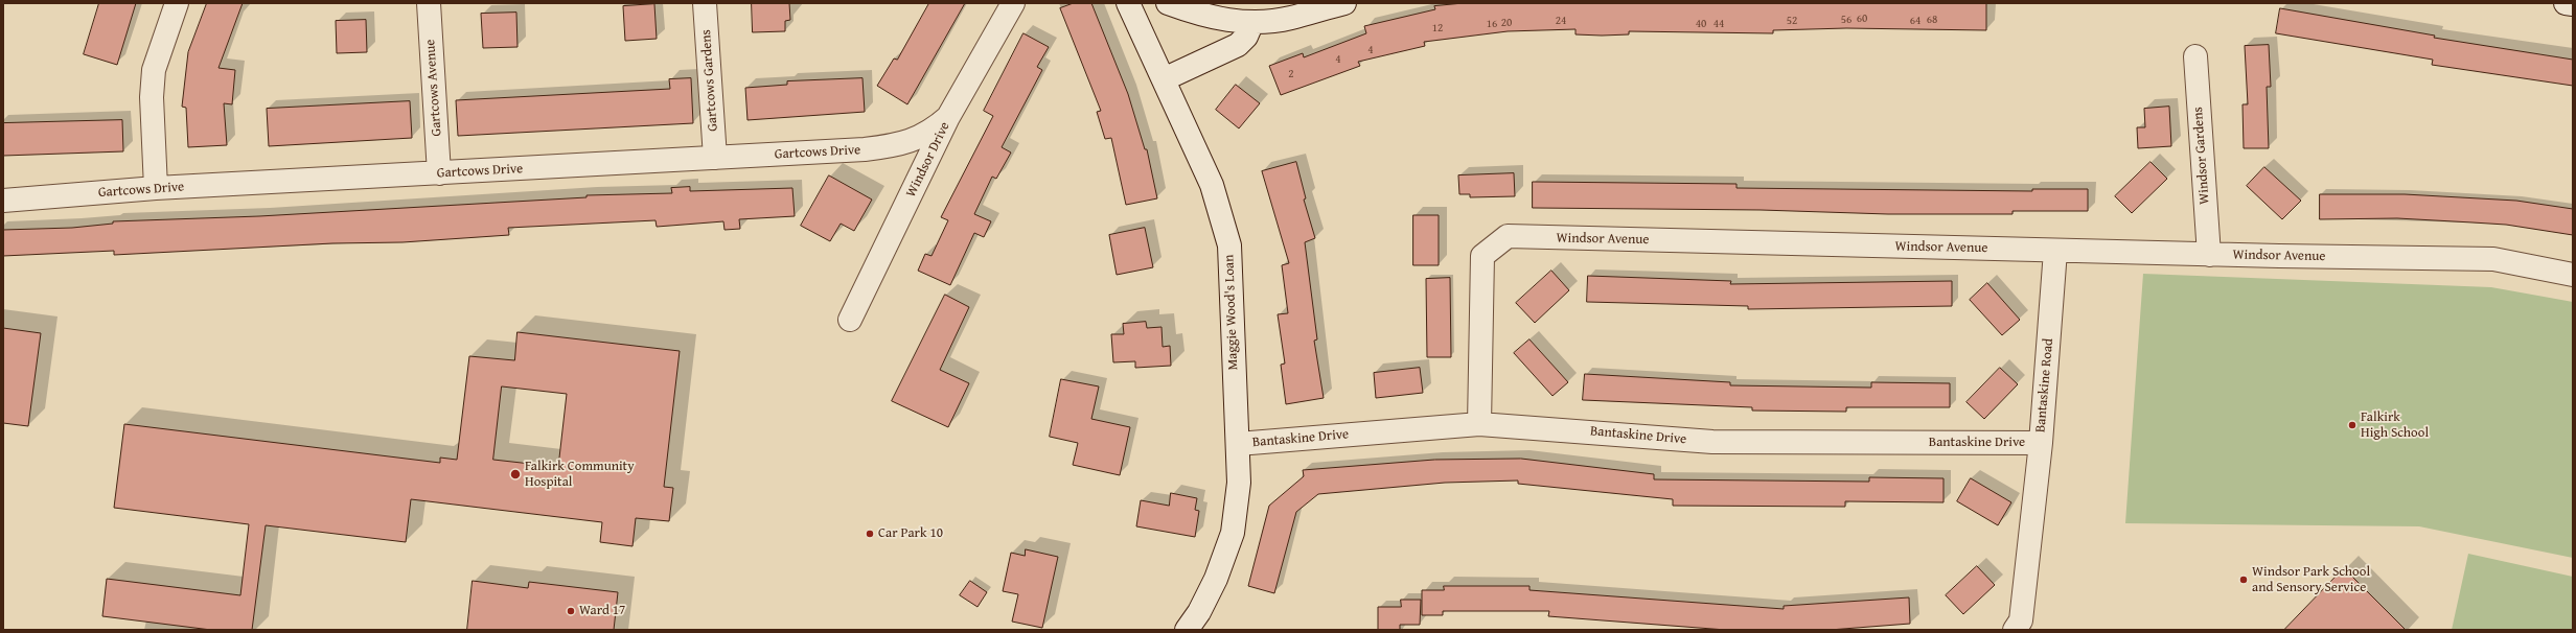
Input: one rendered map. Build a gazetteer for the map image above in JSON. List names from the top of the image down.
{
  "streets": {
    "street": [
      "Gartcows Gardens",
      "Gartcows Avenue",
      "Gartcows Drive",
      "Windsor Gardens",
      "Windsor Drive",
      "Windsor Avenue",
      "Maggie Wood's Loan",
      "Bantaskine Road",
      "Bantaskine Drive"
    ]
  },
  "crossings": [
    ["Gartcows Gardens", "Gartcows Drive"],
    ["Gartcows Avenue", "Gartcows Drive"],
    ["Gartcows Drive", "Windsor Drive"],
    ["Windsor Gardens", "Windsor Avenue"],
    ["Windsor Avenue", "Bantaskine Road"],
    ["Windsor Avenue", "Bantaskine Drive"],
    ["Maggie Wood's Loan", "Bantaskine Drive"],
    ["Bantaskine Road", "Bantaskine Drive"]
  ],
  "places": [
    "Falkirk High School",
    "Falkirk Community Hospital",
    "Car Park 10",
    "Windsor Park School and Sensory Service",
    "Ward 17"
  ],
  "house_numbers": [
    "60",
    "56",
    "68",
    "24",
    "52",
    "64",
    "20",
    "16",
    "40",
    "44",
    "12",
    "4",
    "4",
    "2"
  ]
}
